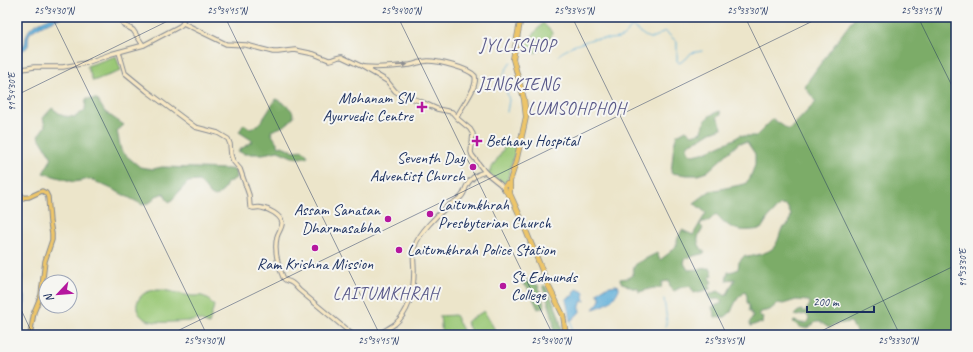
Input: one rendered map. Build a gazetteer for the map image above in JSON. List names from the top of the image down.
{
  "districts": [
    "JYLLISHOP",
    "JINGKIENG",
    "LUMSOHPHOH",
    "LAITUMKHRAH"
  ],
  "places": {
    "health": ["Mohanam SN Ayurvedic Centre", "Bethany Hospital"],
    "other": [
      "Seventh Day Adventist Church",
      "Laitumkhrah Presbyterian Church",
      "Assam Sanatan Dharmasabha",
      "Ram Krishna Mission",
      "Laitumkhrah Police Station",
      "St Edmunds College"
    ]
  },
  "scale_bar": "200 m",
  "north": "bottom left",
  "coordinates": [
    "25°34'30\"N",
    "25°34'15\"N",
    "25°34'00\"N",
    "25°33'45\"N",
    "25°33'30\"N",
    "25°33'15\"N",
    "91°54'30\"E",
    "91°53'30\"E"
  ]
}
